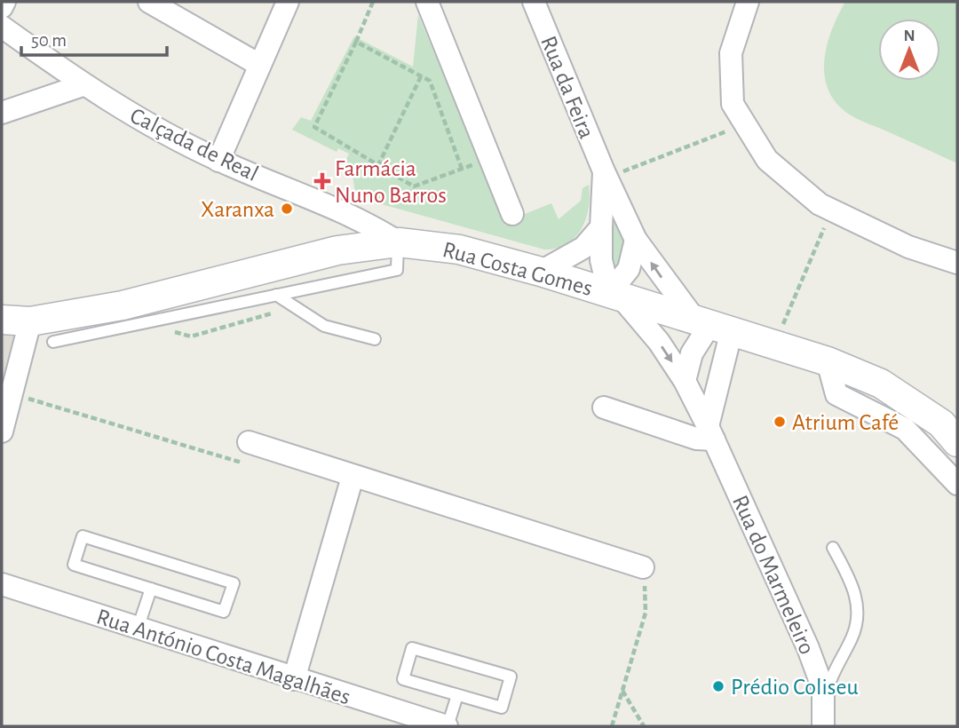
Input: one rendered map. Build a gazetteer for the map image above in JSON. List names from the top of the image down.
{
  "streets": {
    "street": [
      "Rua da Feira",
      "Calçada de Real",
      "Rua Costa Gomes",
      "Rua do Marmeleiro",
      "Rua António Costa Magalhães"
    ]
  },
  "crossings": [
    ["Rua da Feira", "Rua Costa Gomes"],
    ["Rua da Feira", "Rua do Marmeleiro"],
    ["Calçada de Real", "Rua Costa Gomes"],
    ["Rua Costa Gomes", "Rua do Marmeleiro"]
  ],
  "places": {
    "health": ["Farmácia Nuno Barros"],
    "other": ["Xaranxa", "Atrium Café", "Prédio Coliseu"]
  },
  "scale_bar": "50 m",
  "north": "top"
}
